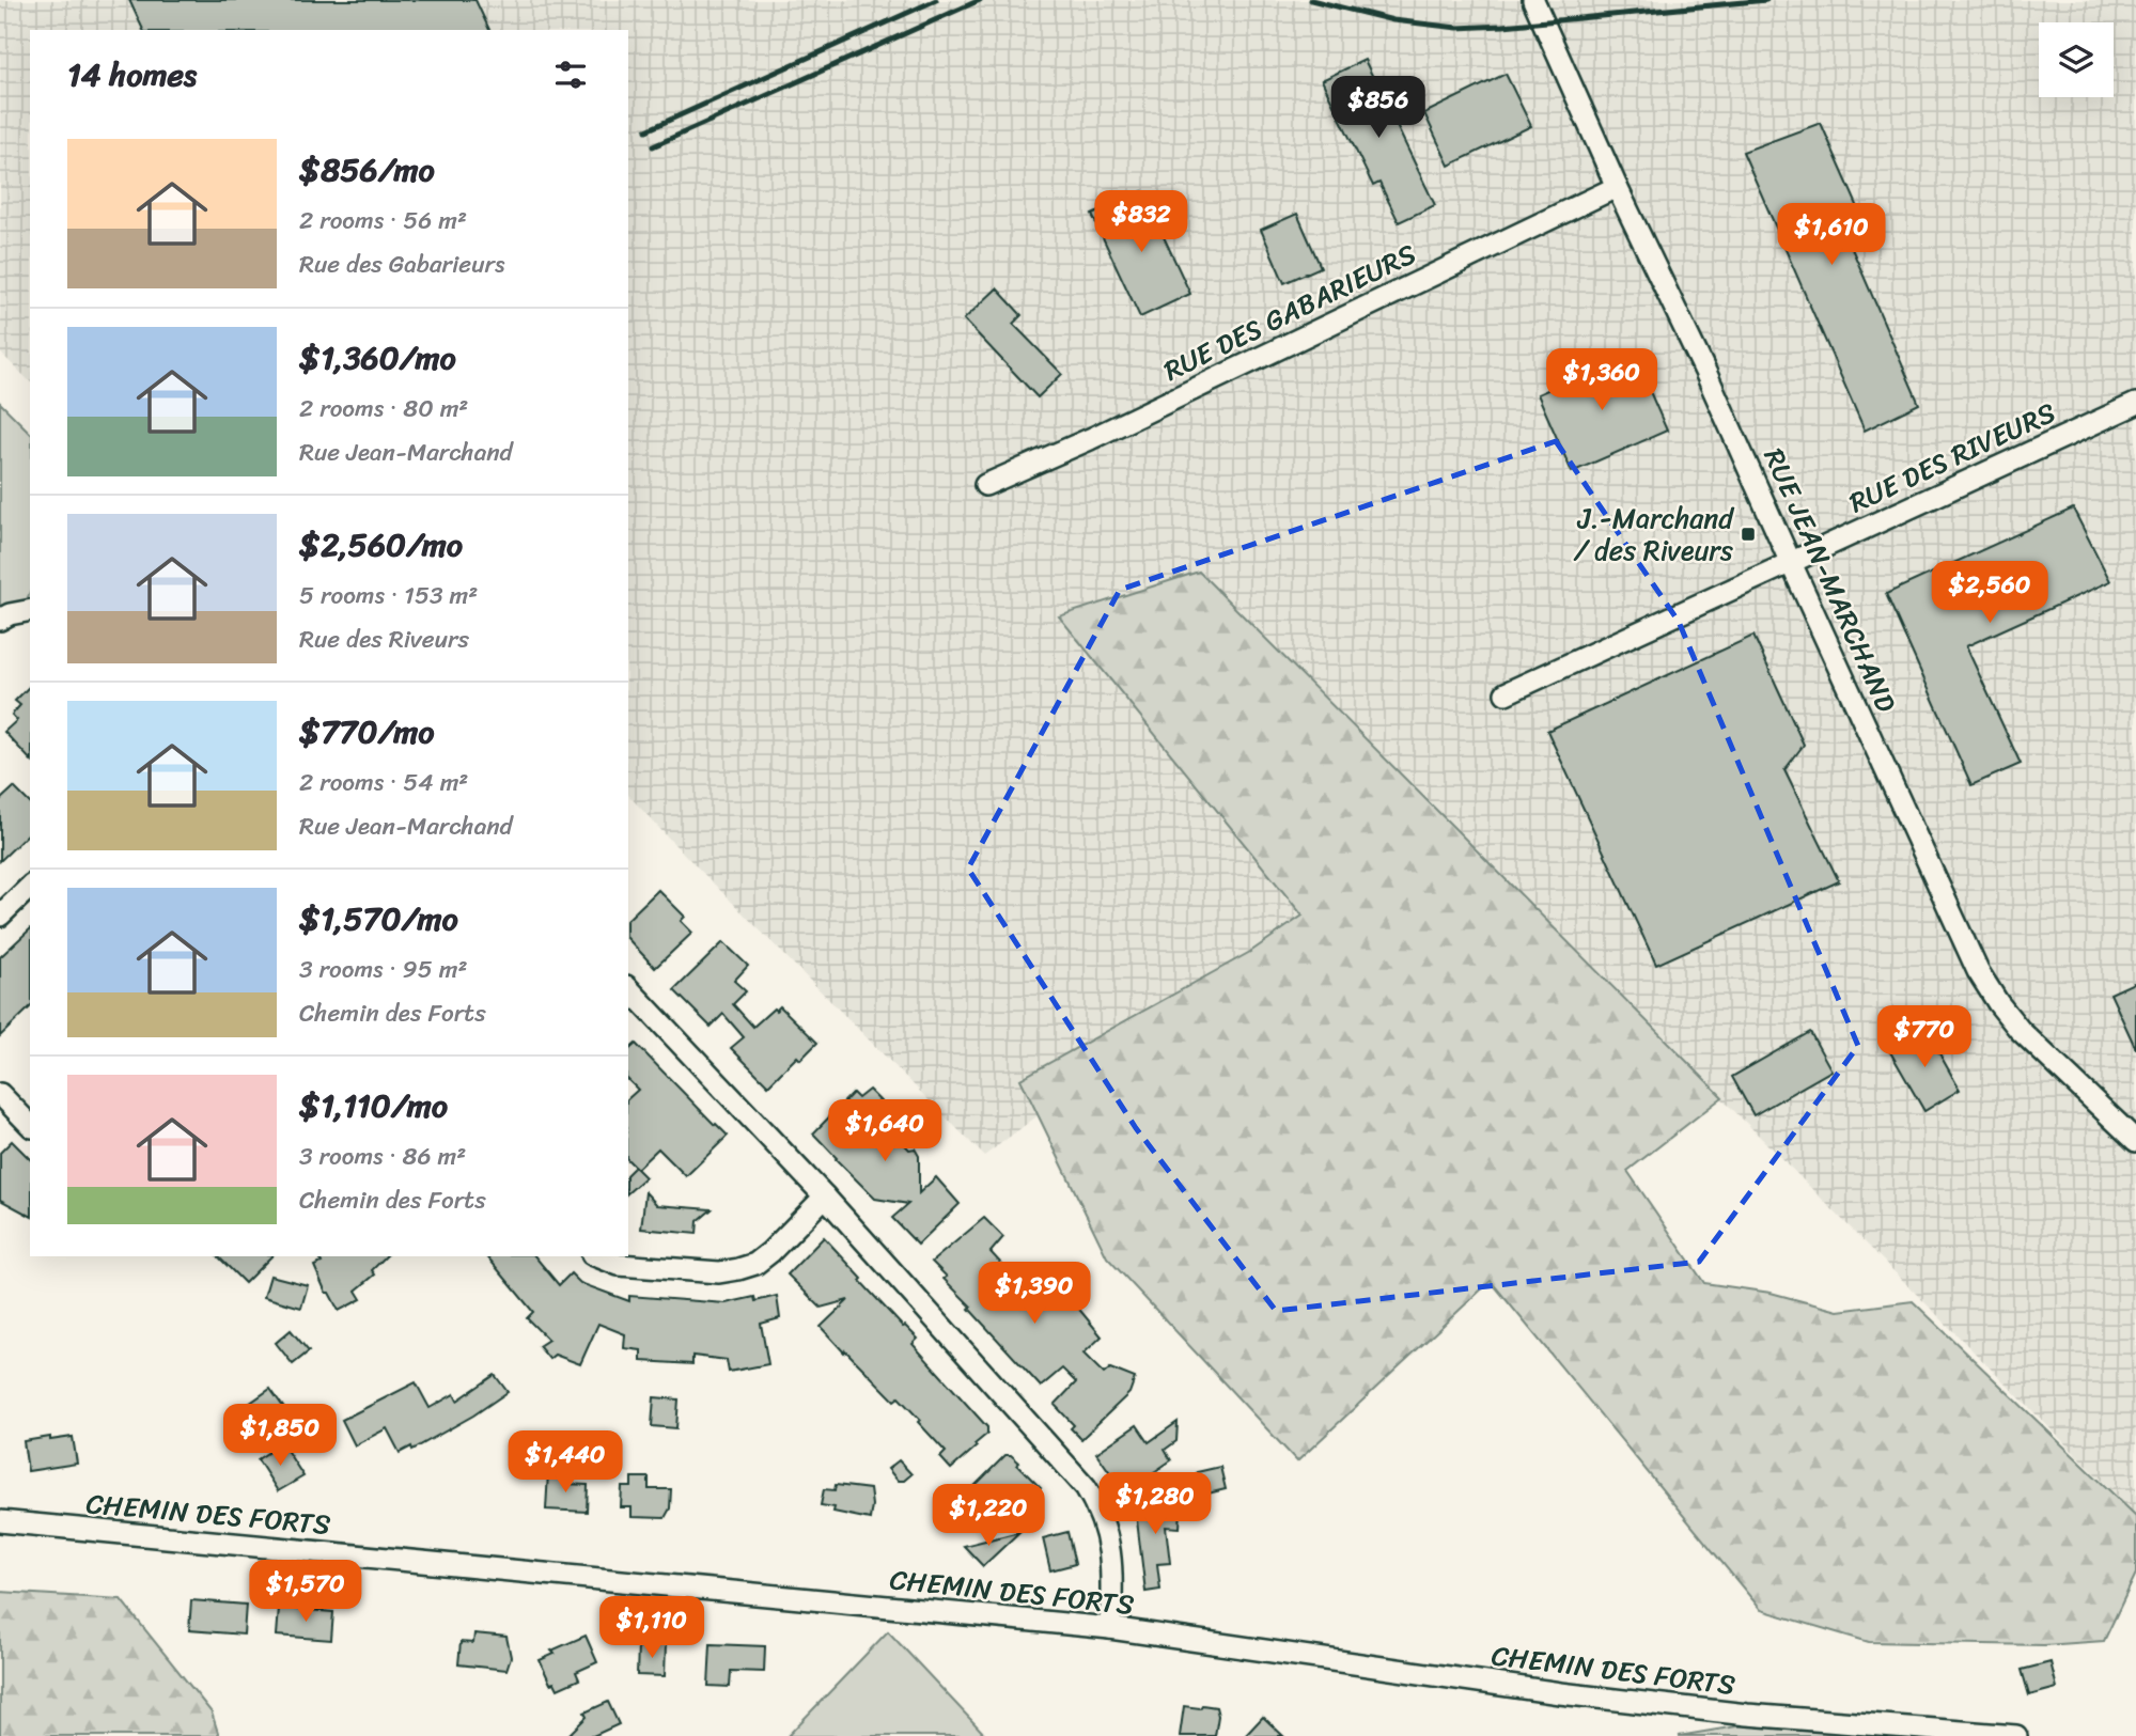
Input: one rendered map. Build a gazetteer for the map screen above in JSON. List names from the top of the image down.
{
  "streets": {
    "street": [
      "RUE DES GABARIEURS",
      "RUE DES RIVEURS",
      "RUE JEAN-MARCHAND",
      "CHEMIN DES FORTS"
    ]
  },
  "crossings": [
    ["RUE DES GABARIEURS", "RUE JEAN-MARCHAND"],
    ["RUE DES RIVEURS", "RUE JEAN-MARCHAND"]
  ],
  "places": {
    "transit": ["J.-Marchand / des Riveurs"]
  },
  "page": {
    "heading": "14 homes",
    "price": [
      "$856",
      "$832",
      "$1,610",
      "$1,360",
      "$2,560",
      "$770",
      "$1,640",
      "$1,390",
      "$1,850",
      "$1,440",
      "$1,280",
      "$1,220",
      "$1,570",
      "$1,110"
    ],
    "list": [
      {
        "name": "$856/mo",
        "note": "2 rooms · 56 m² · Rue des Gabarieurs"
      },
      {
        "name": "$1,360/mo",
        "note": "2 rooms · 80 m² · Rue Jean-Marchand"
      },
      {
        "name": "$2,560/mo",
        "note": "5 rooms · 153 m² · Rue des Riveurs"
      },
      {
        "name": "$770/mo",
        "note": "2 rooms · 54 m² · Rue Jean-Marchand"
      },
      {
        "name": "$1,570/mo",
        "note": "3 rooms · 95 m² · Chemin des Forts"
      },
      {
        "name": "$1,110/mo",
        "note": "3 rooms · 86 m² · Chemin des Forts"
      }
    ]
  }
}
